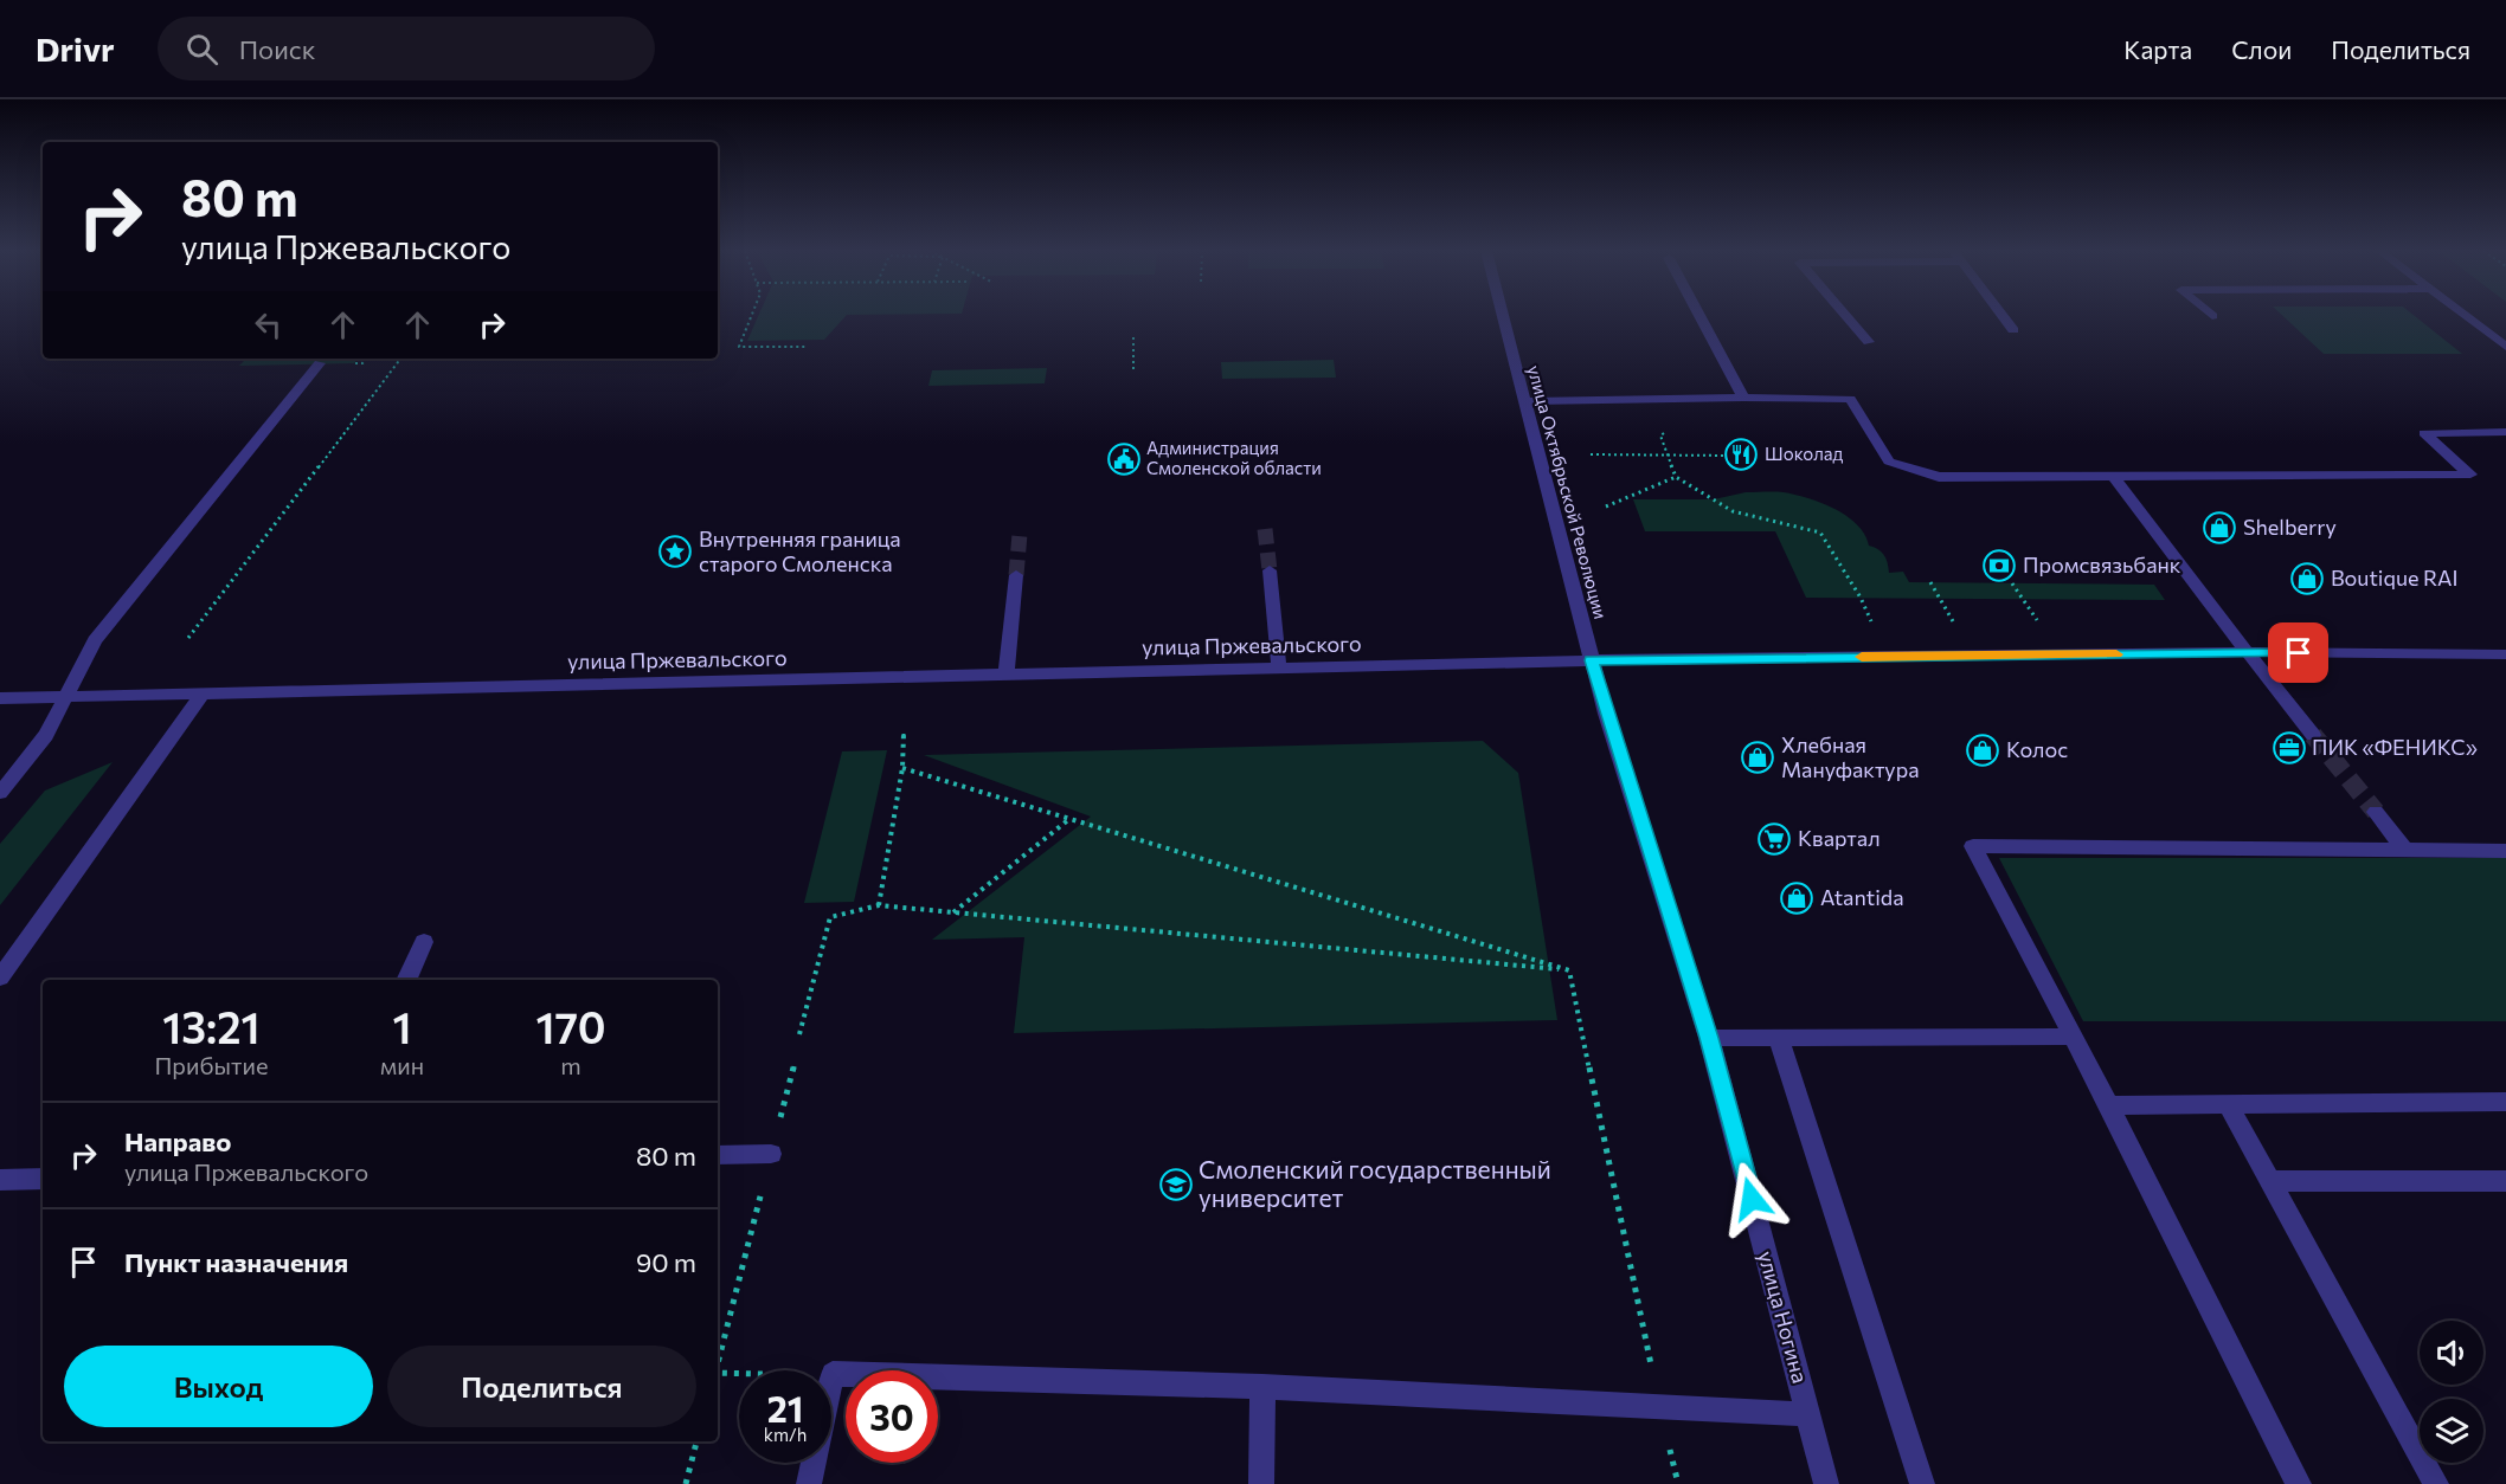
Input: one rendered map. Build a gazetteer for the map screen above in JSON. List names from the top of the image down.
{
  "streets": {
    "street": ["улица Октябрьской Революции", "улица Пржевальского", "улица Ногина"]
  },
  "crossings": [
    ["улица Октябрьской Революции", "улица Пржевальского"],
    ["улица Октябрьской Революции", "улица Ногина"],
    ["улица Пржевальского", "улица Ногина"]
  ],
  "places": {
    "restaurant": ["Шоколад"],
    "public building": ["Администрация Смоленской области"],
    "shop": [
      "Shelberry",
      "Boutique RAI",
      "Колос",
      "Хлебная Мануфактура",
      "Atantida"
    ],
    "place": ["Внутренняя граница старого Смоленска"],
    "bank": ["Промсвязьбанк"],
    "office": ["ПИК «ФЕНИКС»"],
    "supermarket": ["Квартал"],
    "school or university": ["Смоленский государственный университет"]
  },
  "page": {
    "header": "Drivr",
    "search": "Поиск",
    "nav": ["Карта", "Слои", "Поделиться"],
    "turn": ["80 m", "улица Пржевальского"],
    "eta": [
      "13:21",
      "Прибытие",
      "1",
      "мин",
      "170",
      "m"
    ],
    "list": [
      {
        "name": "Направо",
        "note": "улица Пржевальского",
        "value": "80 m"
      },
      {
        "name": "Пункт назначения",
        "value": "90 m"
      }
    ],
    "buttons": ["Выход", "Поделиться"],
    "speed": "21 km/h",
    "limit": "30"
  }
}
